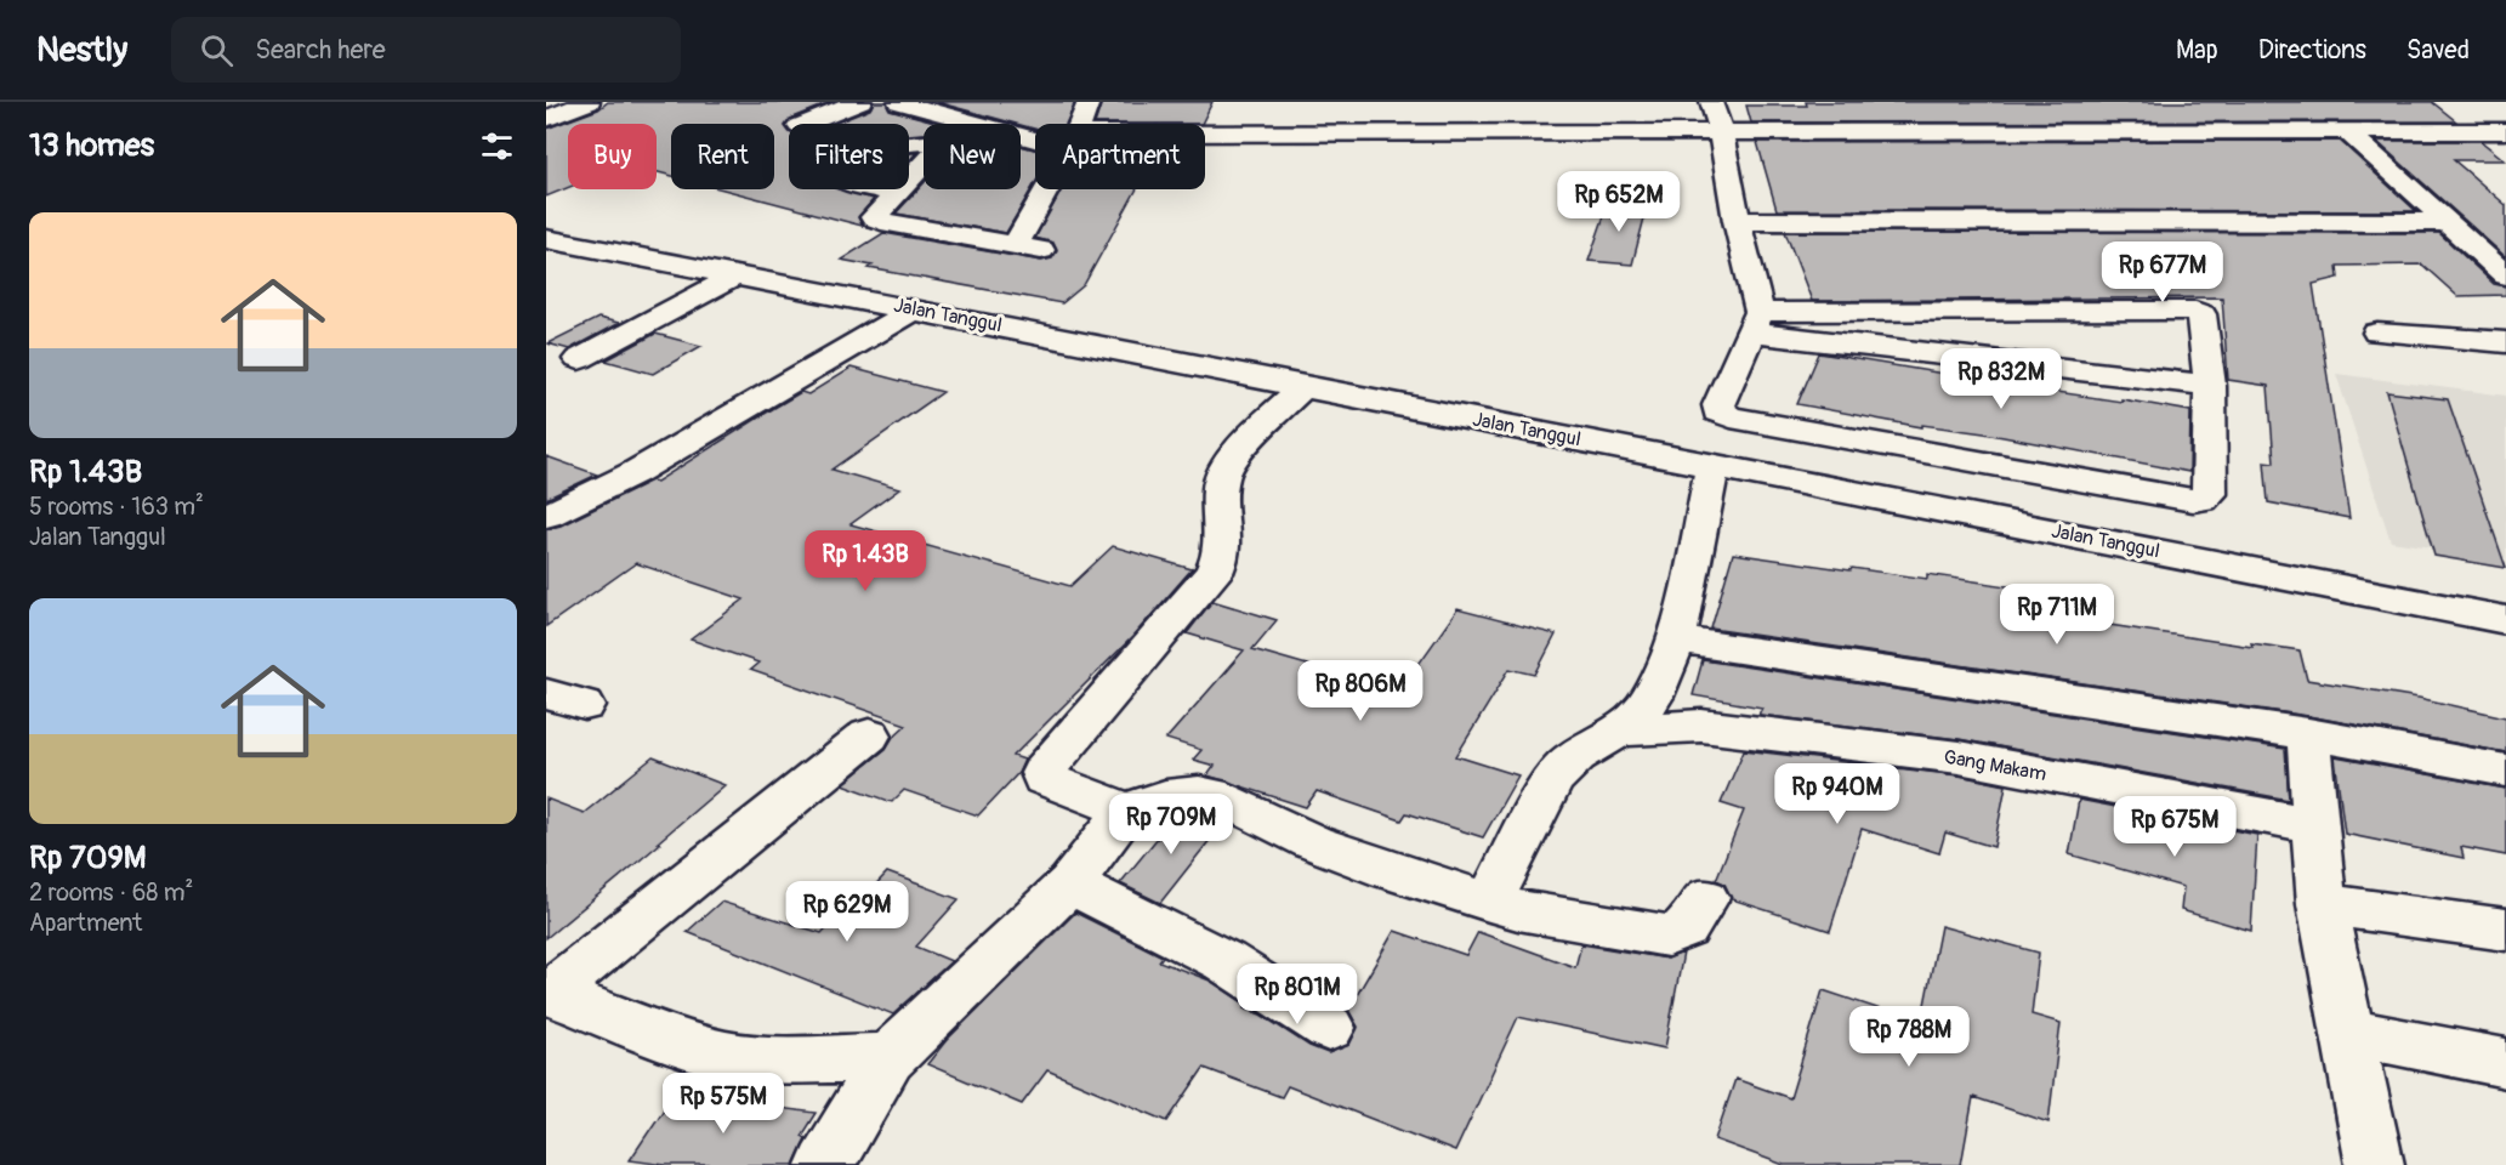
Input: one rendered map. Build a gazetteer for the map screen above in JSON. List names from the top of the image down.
{
  "streets": {
    "street": ["Jalan Tanggul", "Gang Makam"]
  },
  "page": {
    "header": "Nestly",
    "search": "Search here",
    "nav": ["Map", "Directions", "Saved"],
    "heading": "13 homes",
    "chip": [
      "Buy",
      "Rent",
      "Filters",
      "New",
      "Apartment"
    ],
    "price": [
      "Rp 652M",
      "Rp 677M",
      "Rp 832M",
      "Rp 1.43B",
      "Rp 711M",
      "Rp 806M",
      "Rp 940M",
      "Rp 709M",
      "Rp 675M",
      "Rp 629M",
      "Rp 801M",
      "Rp 788M",
      "Rp 575M"
    ],
    "list": [
      {
        "name": "Rp 1.43B",
        "note": "5 rooms · 163 m² · Jalan Tanggul"
      },
      {
        "name": "Rp 709M",
        "note": "2 rooms · 68 m² · Apartment"
      }
    ]
  }
}
